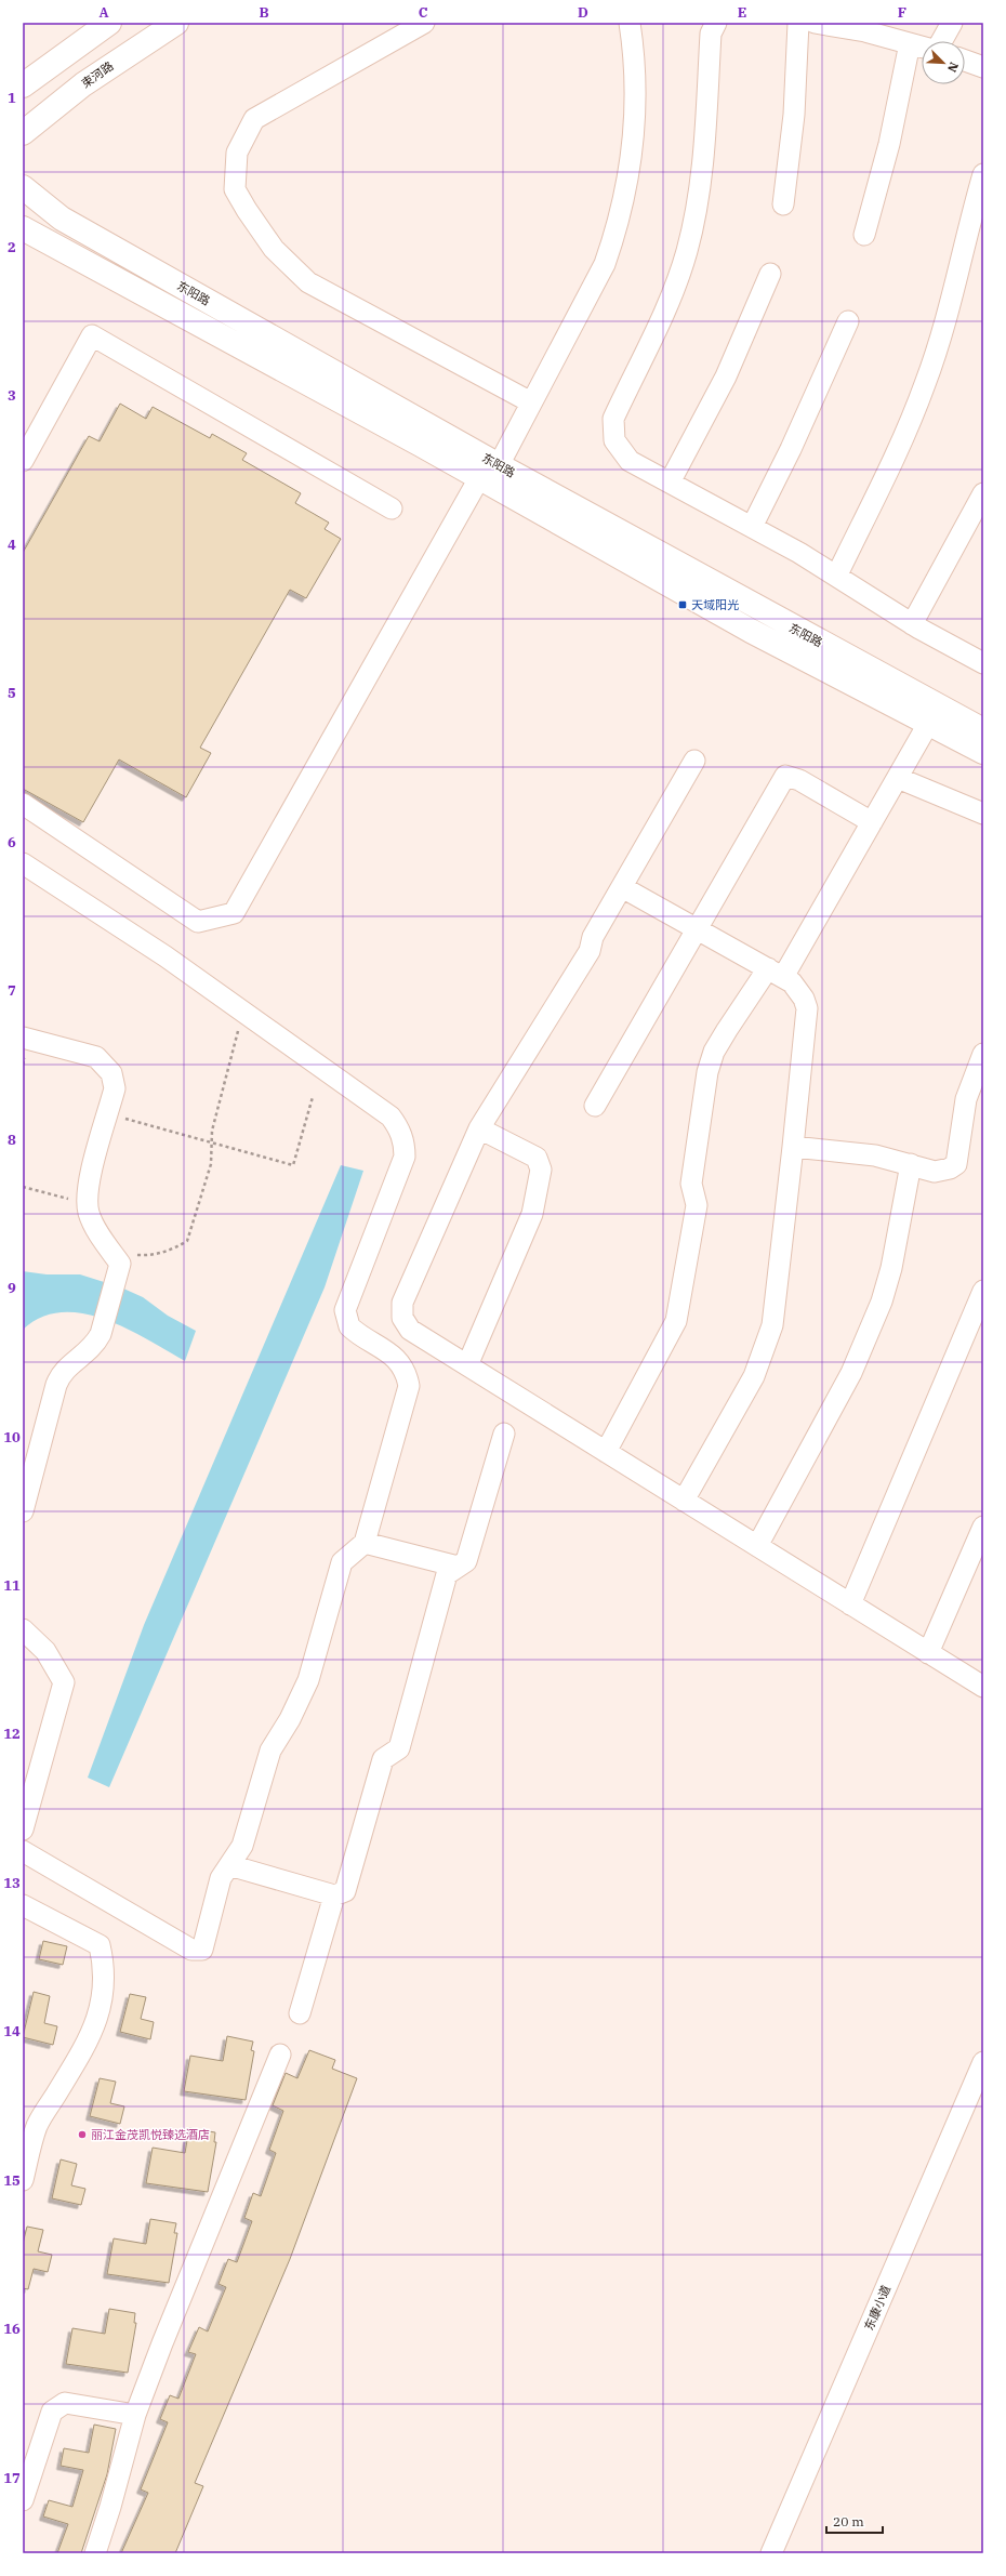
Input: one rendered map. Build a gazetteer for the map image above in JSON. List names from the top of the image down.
{
  "streets": {
    "main road": ["束河路", "东阳路"],
    "street": ["东康小道"]
  },
  "places": {
    "transit": ["天域阳光"],
    "other": ["丽江金茂凯悦臻选酒店"]
  },
  "scale_bar": "20 m",
  "north": "bottom right",
  "grid": {
    "columns": [
      "A",
      "B",
      "C",
      "D",
      "E",
      "F"
    ],
    "rows": [
      "1",
      "2",
      "3",
      "4",
      "5",
      "6",
      "7",
      "8",
      "9",
      "10",
      "11",
      "12",
      "13",
      "14",
      "15",
      "16",
      "17"
    ]
  }
}
